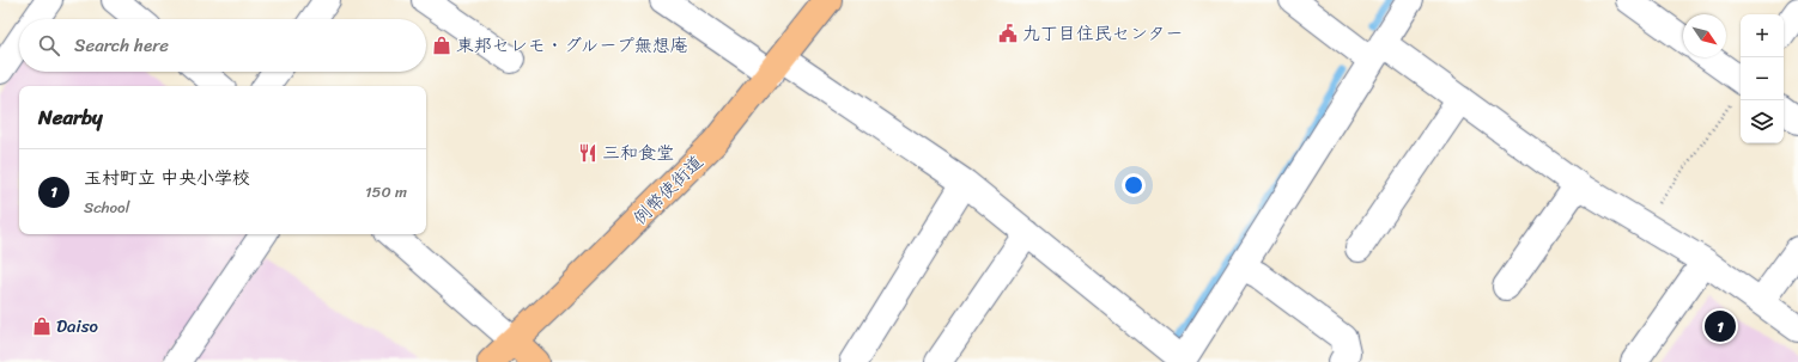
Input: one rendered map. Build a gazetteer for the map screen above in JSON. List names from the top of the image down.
{
  "streets": {
    "main road": ["例幣使街道"]
  },
  "places": {
    "public building": ["九丁目住民センター"],
    "shop": ["東邦セレモ・グループ無想庵", "Daiso"],
    "restaurant": ["三和食堂"]
  },
  "north": "bottom right",
  "page": {
    "map_buttons": ["+", "−"],
    "search": "Search here",
    "heading": "Nearby",
    "list": [
      {
        "mark": "1",
        "name": "玉村町立 中央小学校",
        "note": "School",
        "value": "150 m"
      }
    ],
    "pins": "1"
  }
}
